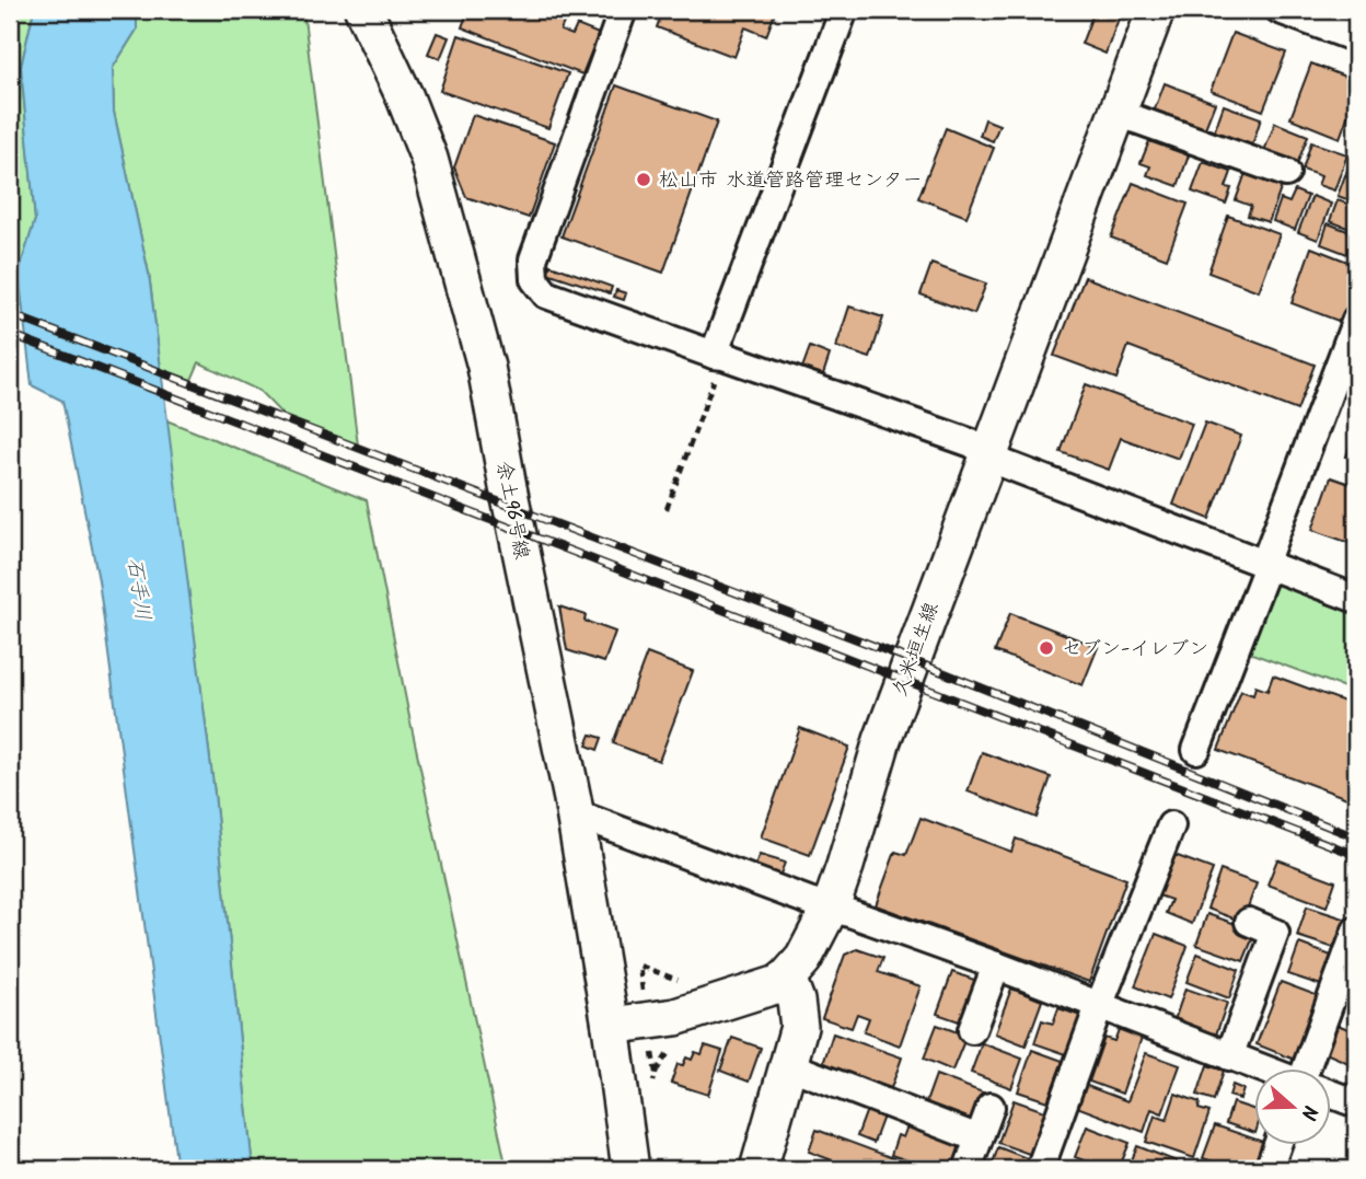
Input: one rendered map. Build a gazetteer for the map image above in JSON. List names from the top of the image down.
{
  "streets": {
    "main road": ["余土96号線", "久米垣生線"]
  },
  "water": ["石手川"],
  "places": ["松山市 水道管路管理センター", "セブン-イレブン"],
  "north": "right"
}
